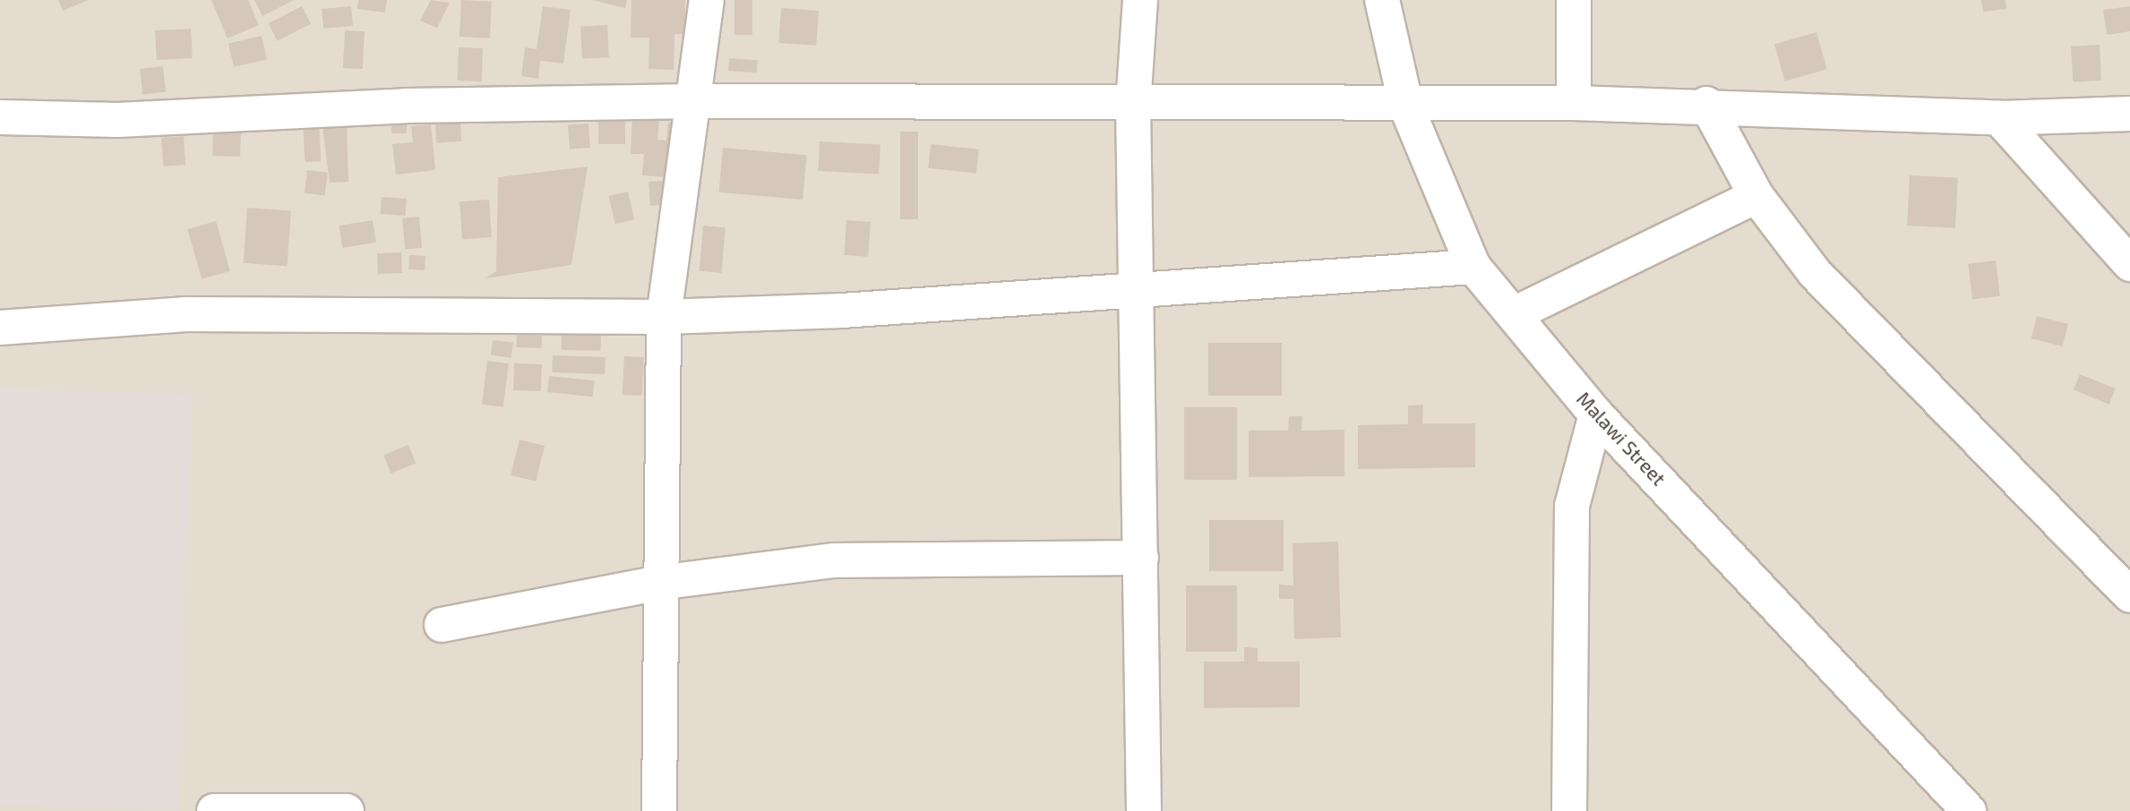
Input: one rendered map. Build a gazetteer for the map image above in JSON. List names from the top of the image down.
{
  "streets": {
    "street": ["Malawi Street"]
  }
}
